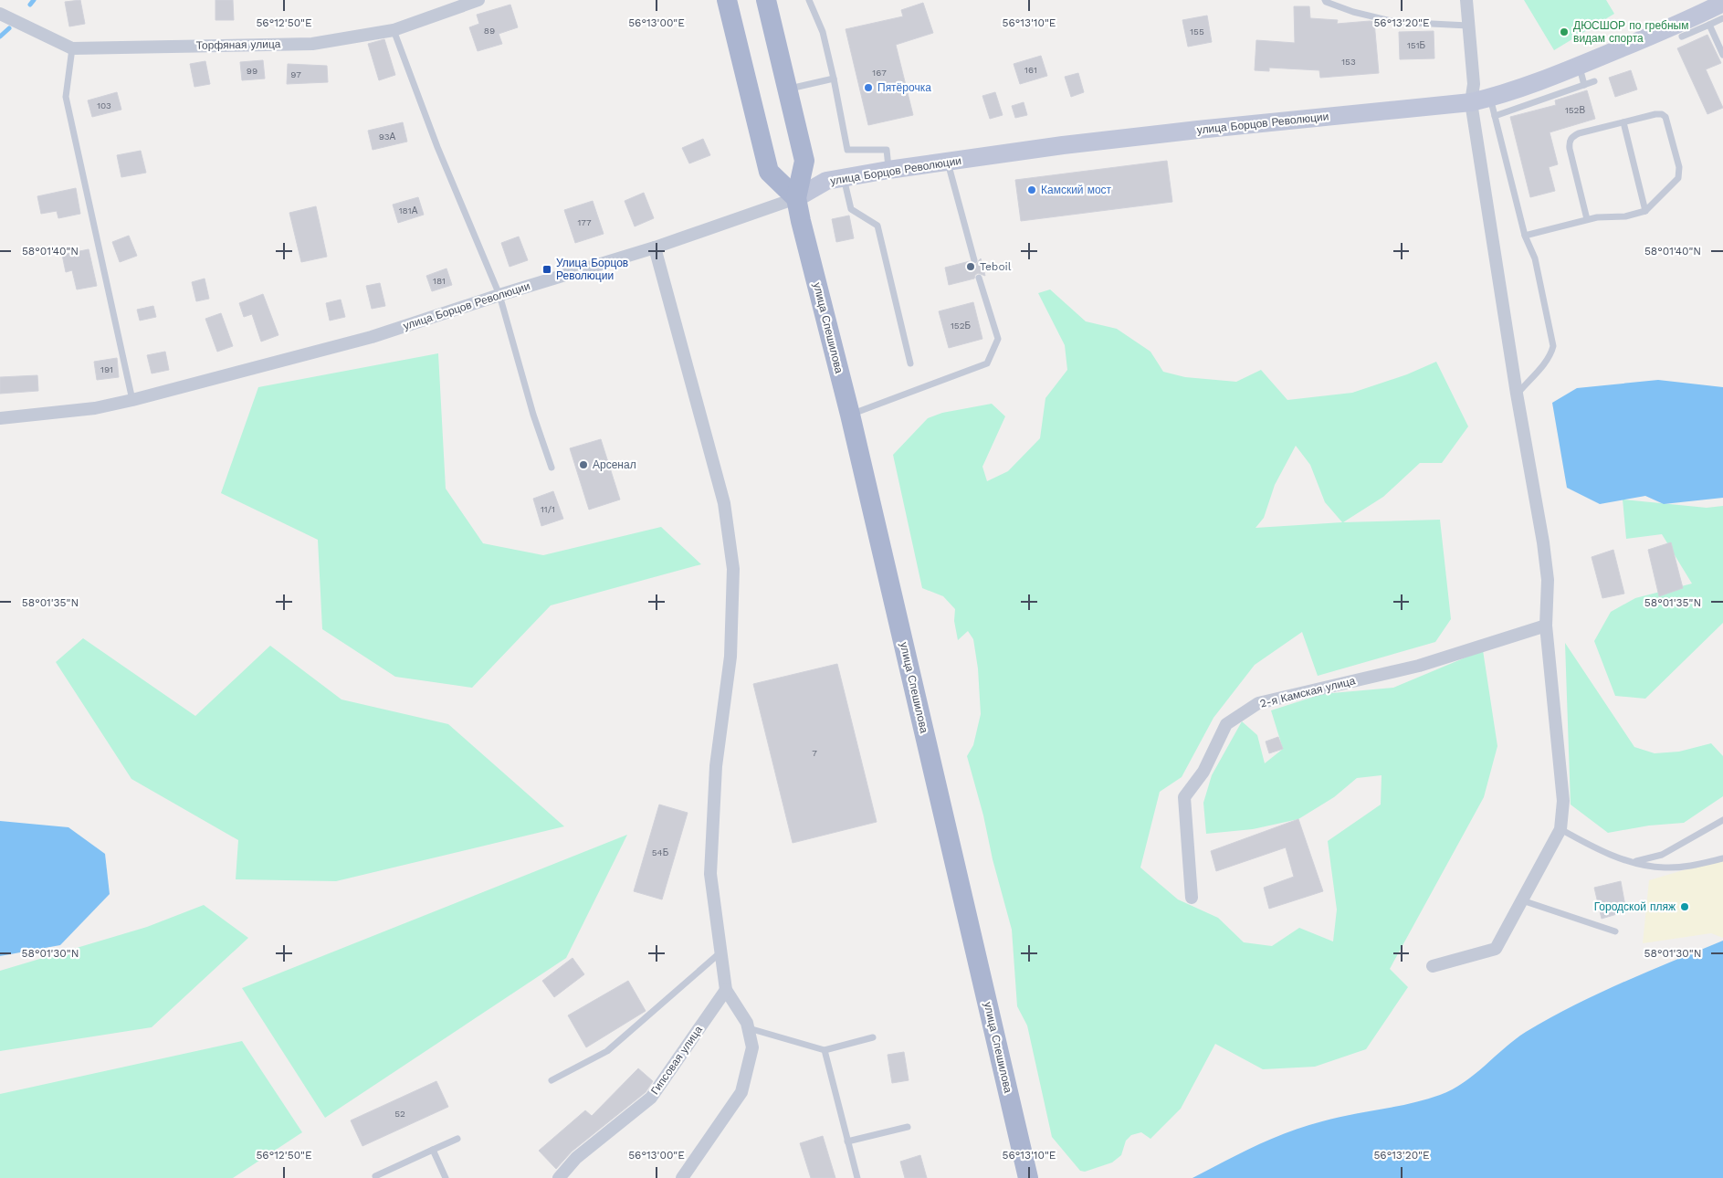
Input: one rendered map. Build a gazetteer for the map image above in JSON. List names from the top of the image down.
{
  "streets": {
    "main road": ["улица Спешилова"],
    "street": [
      "Торфяная улица",
      "улица Борцов Революции",
      "2-я Камская улица",
      "Гипсовая улица"
    ]
  },
  "crossings": [
    ["улица Борцов Революции", "улица Спешилова"]
  ],
  "places": {
    "other": [
      "ДЮСШОР по гребным видам спорта",
      "Пятёрочка",
      "Камский мост",
      "Teboil",
      "Арсенал",
      "Городской пляж"
    ],
    "transit": ["Улица Борцов Революции"]
  },
  "house_numbers": [
    "89",
    "155",
    "151Б",
    "153",
    "161",
    "99",
    "167",
    "97",
    "103",
    "152В",
    "93А",
    "181А",
    "177",
    "181",
    "152Б",
    "191",
    "11/1",
    "7",
    "54Б",
    "52"
  ],
  "coordinates": [
    "56°12'50\"E",
    "56°13'00\"E",
    "56°13'10\"E",
    "56°13'20\"E",
    "58°01'40\"N",
    "58°01'35\"N",
    "58°01'30\"N"
  ]
}
